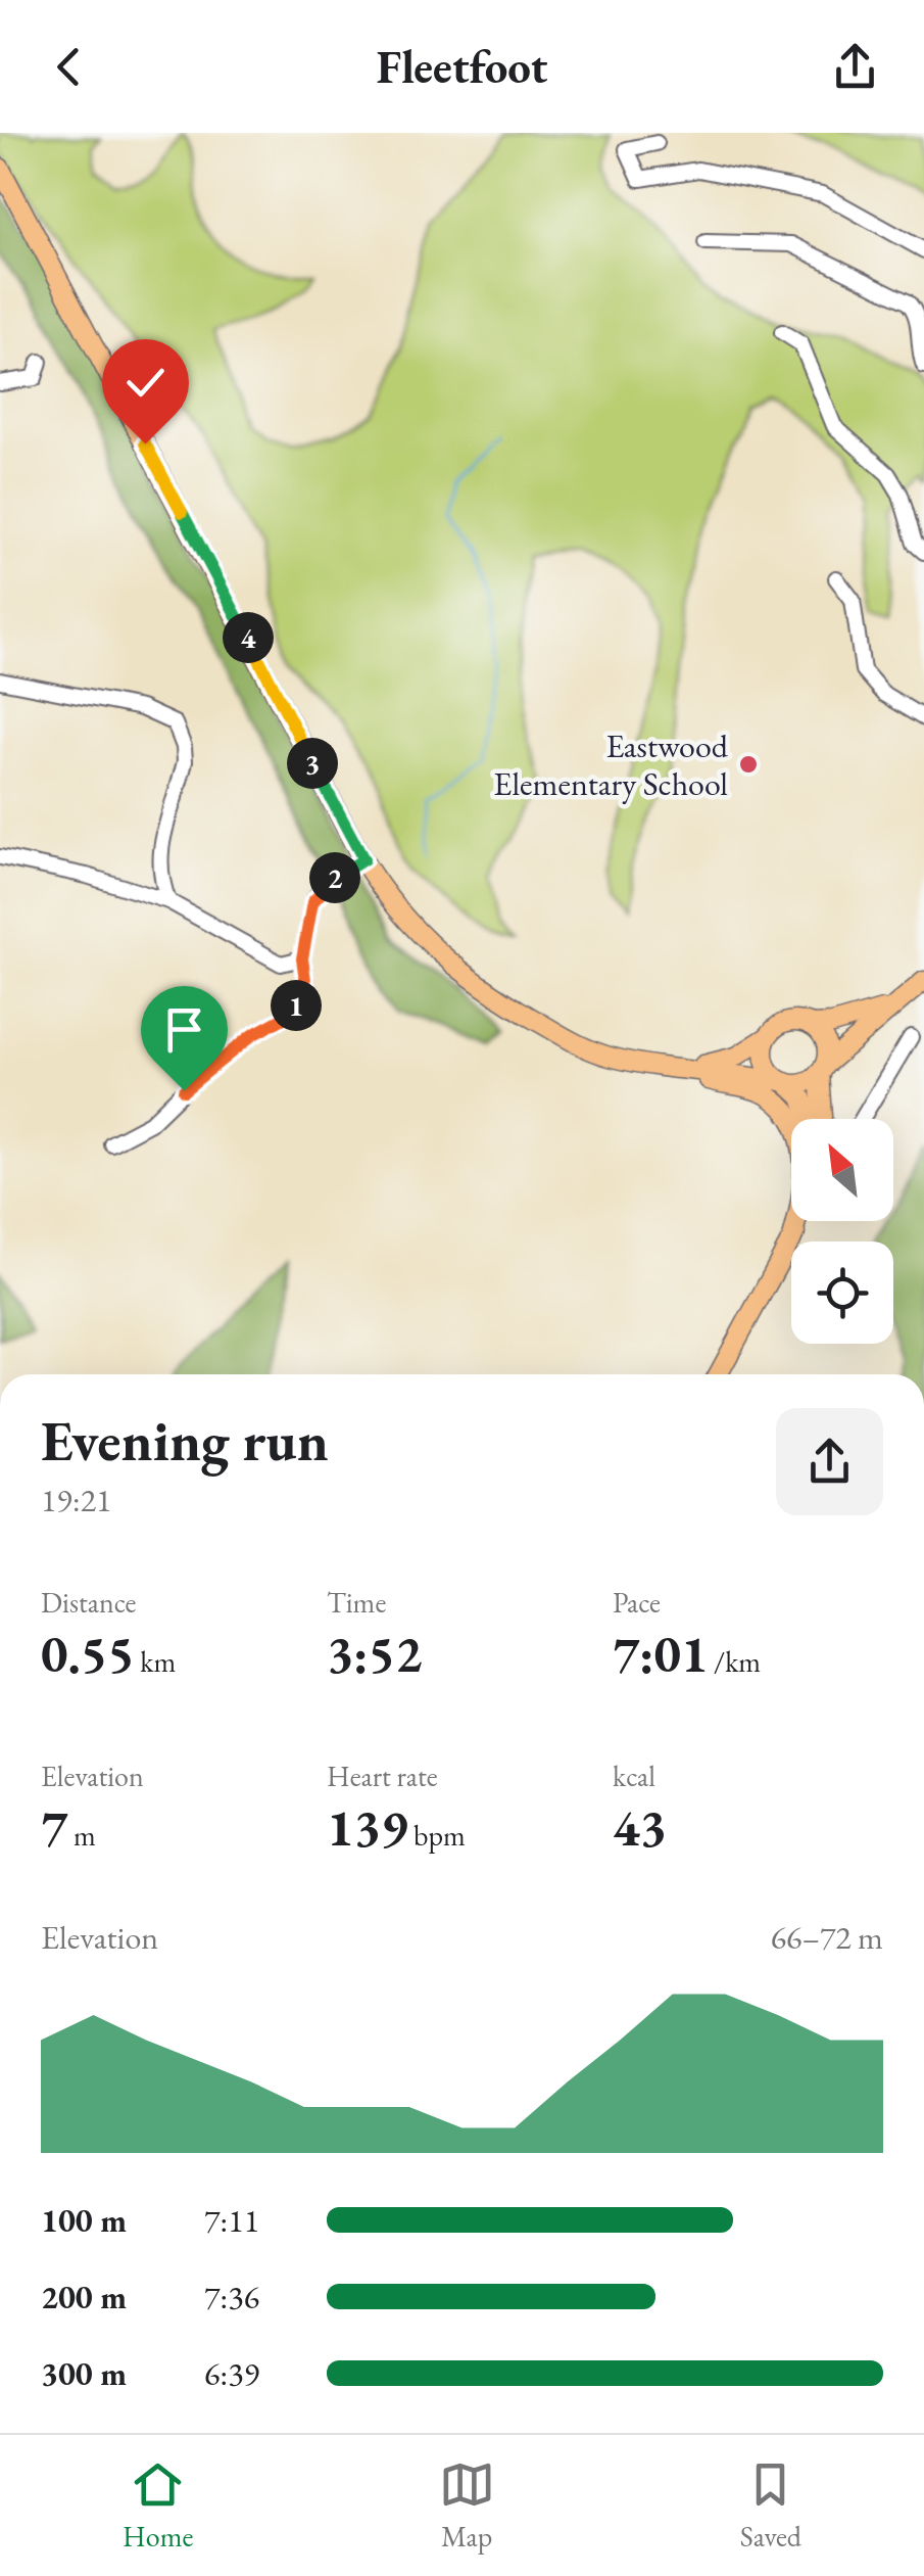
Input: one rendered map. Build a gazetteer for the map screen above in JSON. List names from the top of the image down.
{
  "places": ["Eastwood Elementary School"],
  "north": "top left",
  "page": {
    "header": "Fleetfoot",
    "pins": [
      "4",
      "3",
      "2",
      "1"
    ],
    "heading": ["Evening run", "19:21"],
    "stats": [
      ["Distance", "0.55 km"],
      ["Time", "3:52"],
      ["Pace", "7:01 /km"],
      ["Elevation", "7 m"],
      ["Heart rate", "139 bpm"],
      ["kcal", "43"]
    ],
    "chart": ["Elevation", "66–72 m"],
    "list": [
      {
        "name": "100 m",
        "note": "7:11"
      },
      {
        "name": "200 m",
        "note": "7:36"
      },
      {
        "name": "300 m",
        "note": "6:39"
      }
    ],
    "tabs": ["Home", "Map", "Saved"]
  }
}
